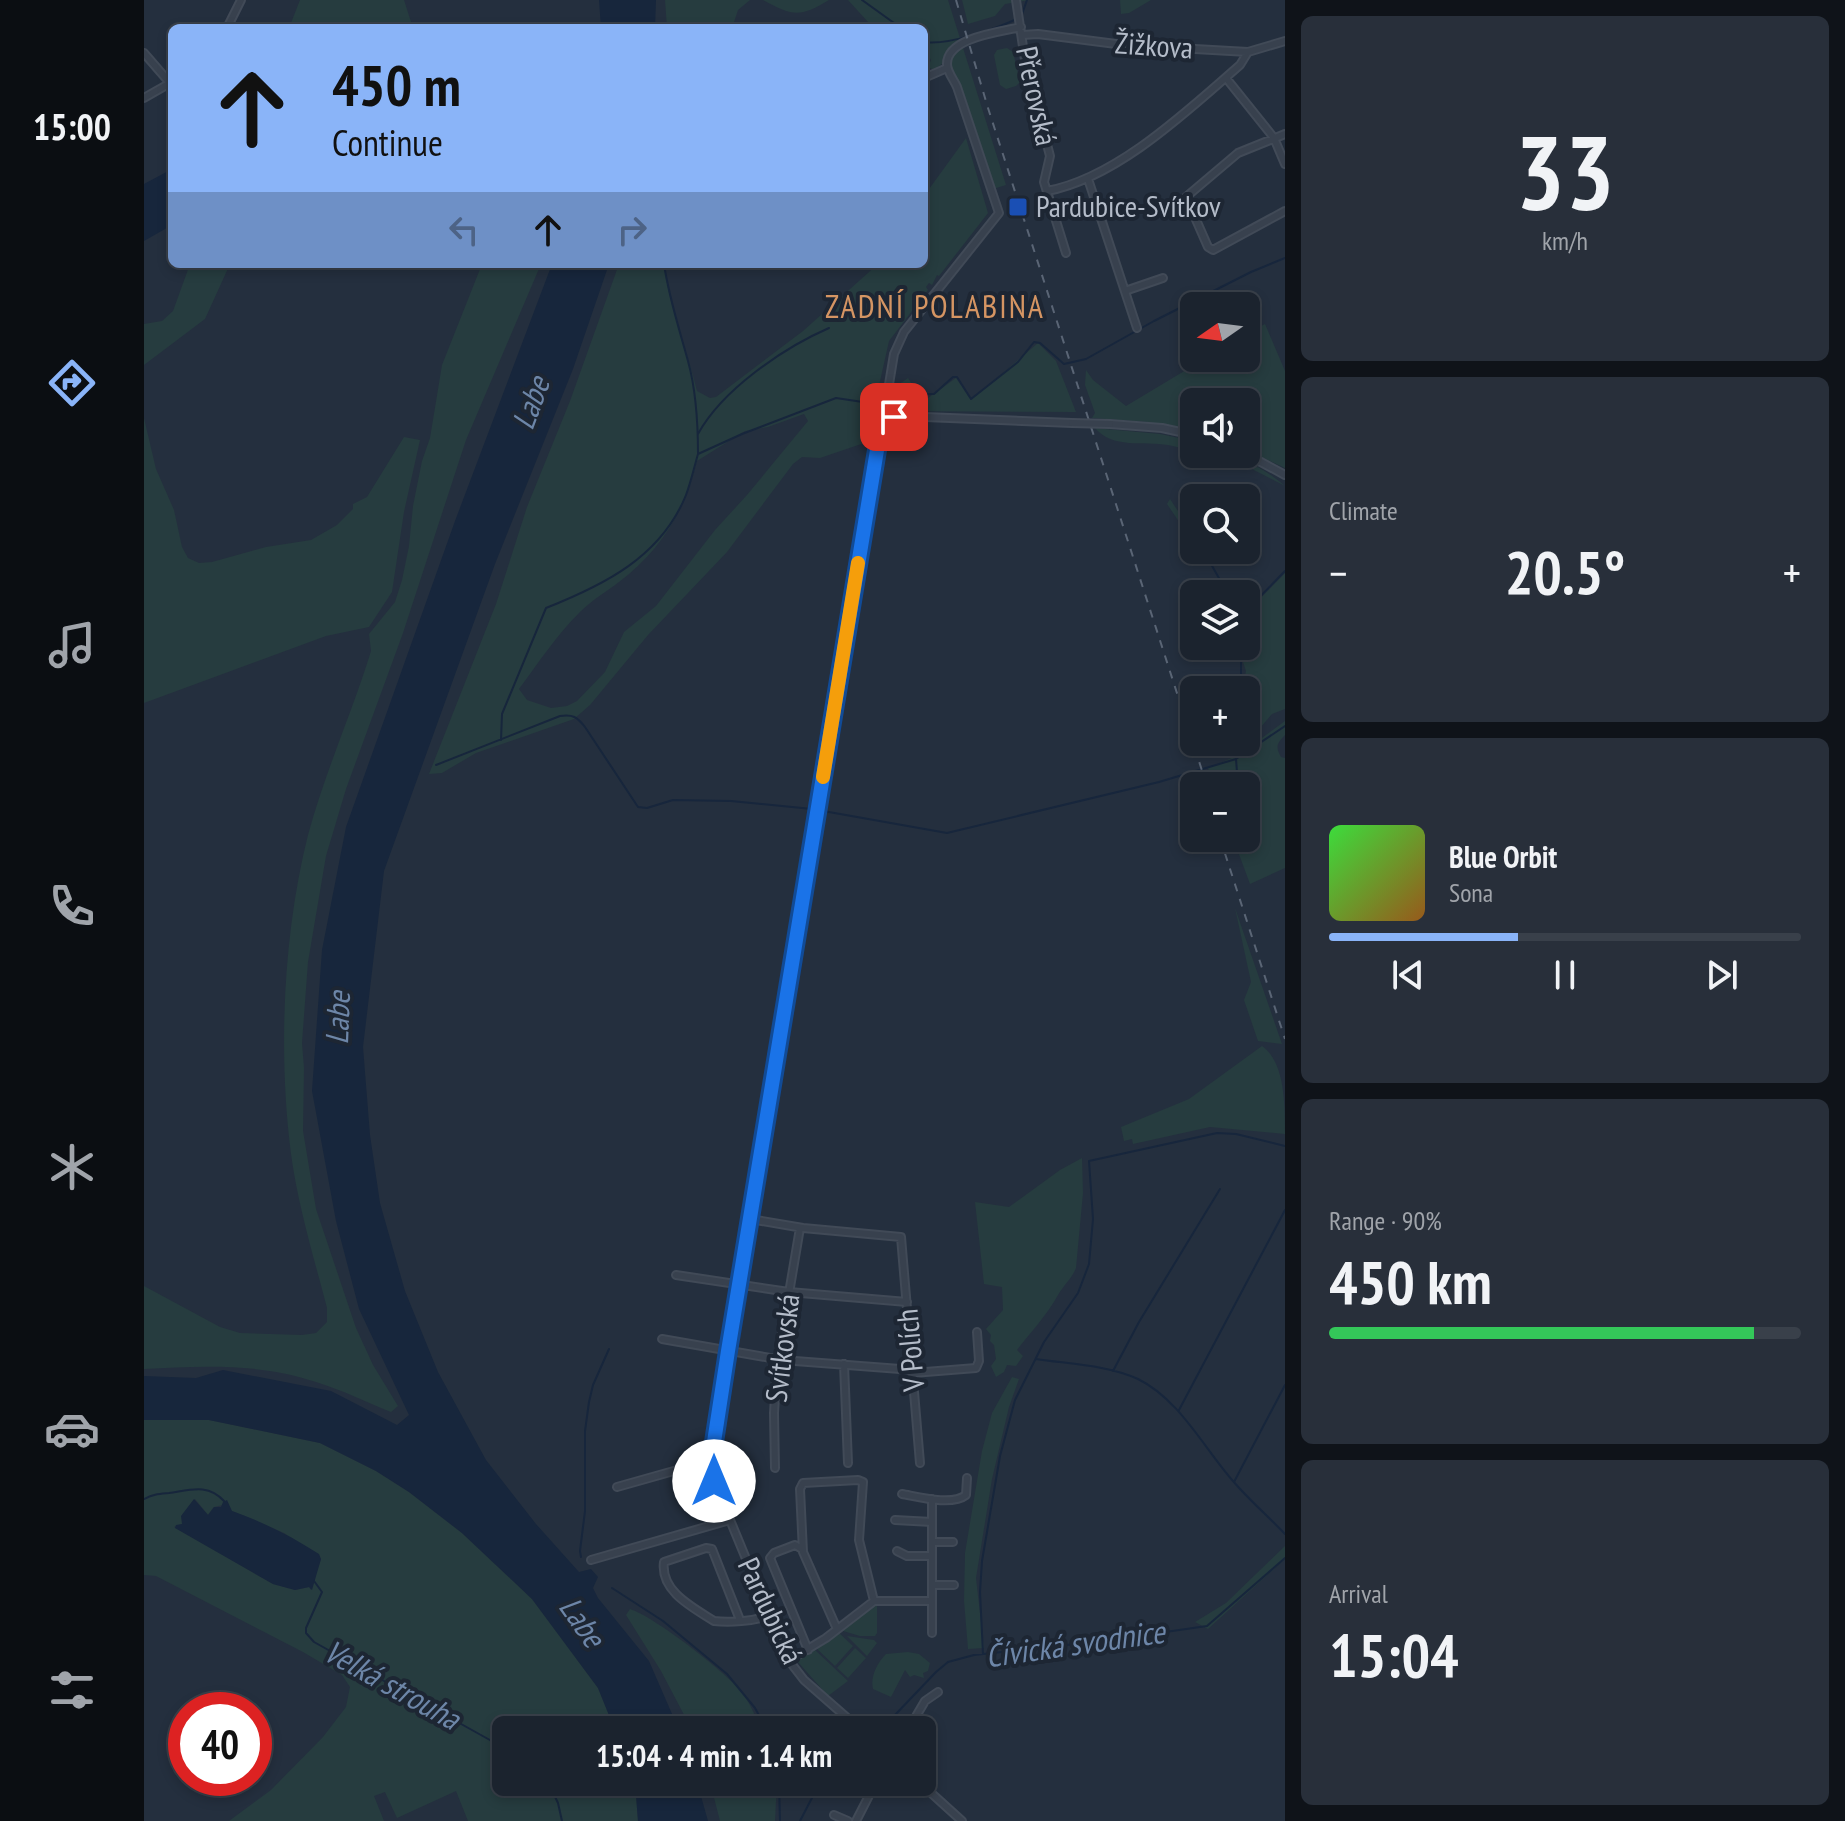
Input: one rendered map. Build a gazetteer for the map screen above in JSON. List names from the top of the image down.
{
  "streets": {
    "street": [
      "Žižkova",
      "Přerovská",
      "Svítkovská",
      "V Polích",
      "Pardubická"
    ]
  },
  "crossings": [
    ["Žižkova", "Přerovská"],
    ["Žižkova", "Pardubická"],
    ["Svítkovská", "V Polích"]
  ],
  "districts": ["ZADNÍ POLABINA"],
  "water": ["Labe", "Čívická svodnice", "Velká strouha"],
  "places": {
    "transit": ["Pardubice-Svítkov"]
  },
  "north": "left",
  "page": {
    "tabs": "15:00",
    "tile": [
      ["33", "km/h"],
      "Climate",
      ["Range · 90%", "450 km"],
      ["Arrival", "15:04"]
    ],
    "turn": ["450 m", "Continue"],
    "map_buttons": ["+", "−"],
    "heat": ["−", "20.5°", "+"],
    "song": ["Blue Orbit", "Sona"],
    "limit": "40",
    "trip": "15:04 · 4 min · 1.4 km"
  }
}
